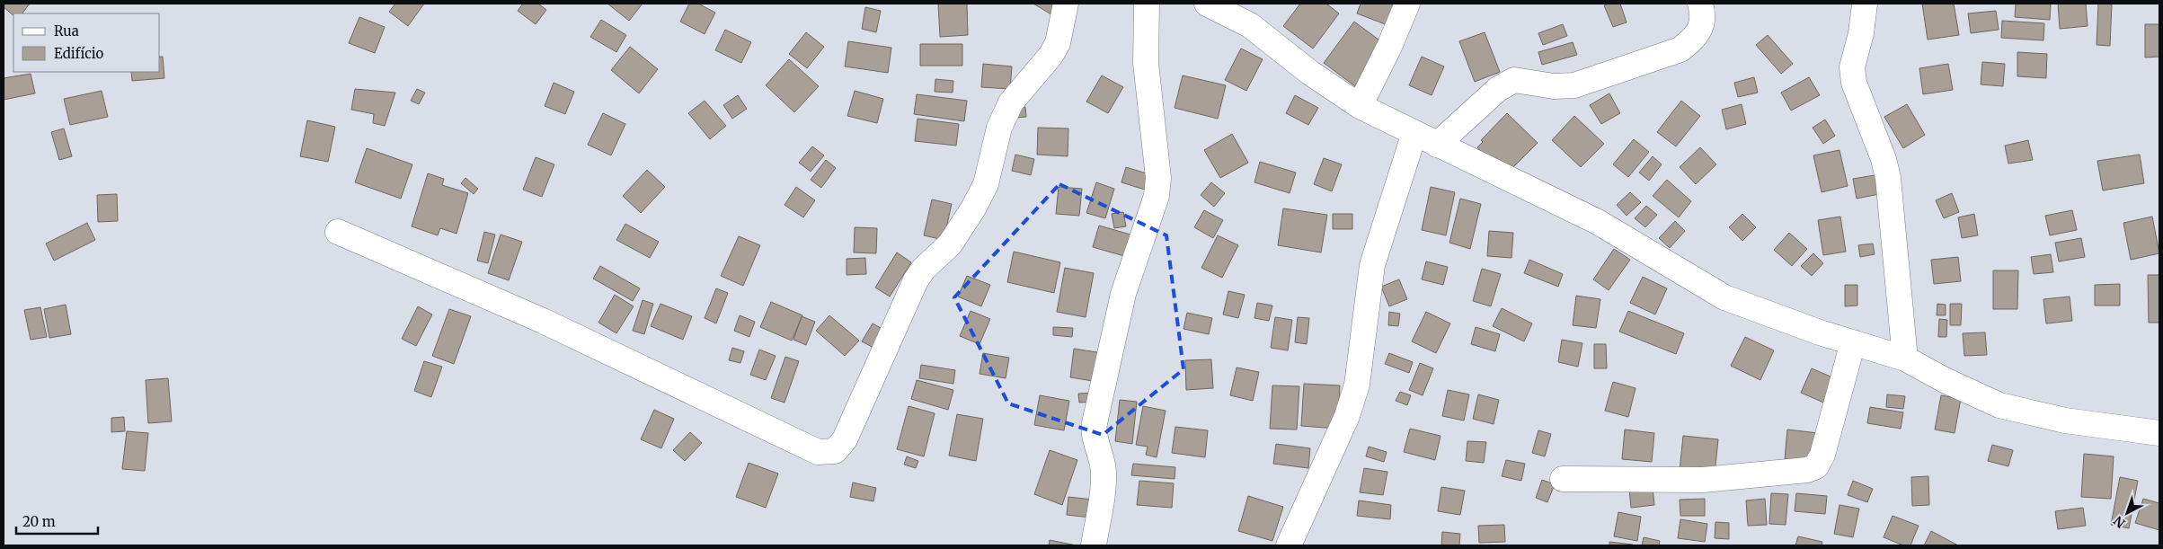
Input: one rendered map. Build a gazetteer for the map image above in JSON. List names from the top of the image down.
{
  "legend": ["Rua", "Edifício"],
  "scale_bar": "20 m",
  "north": "bottom left"
}
